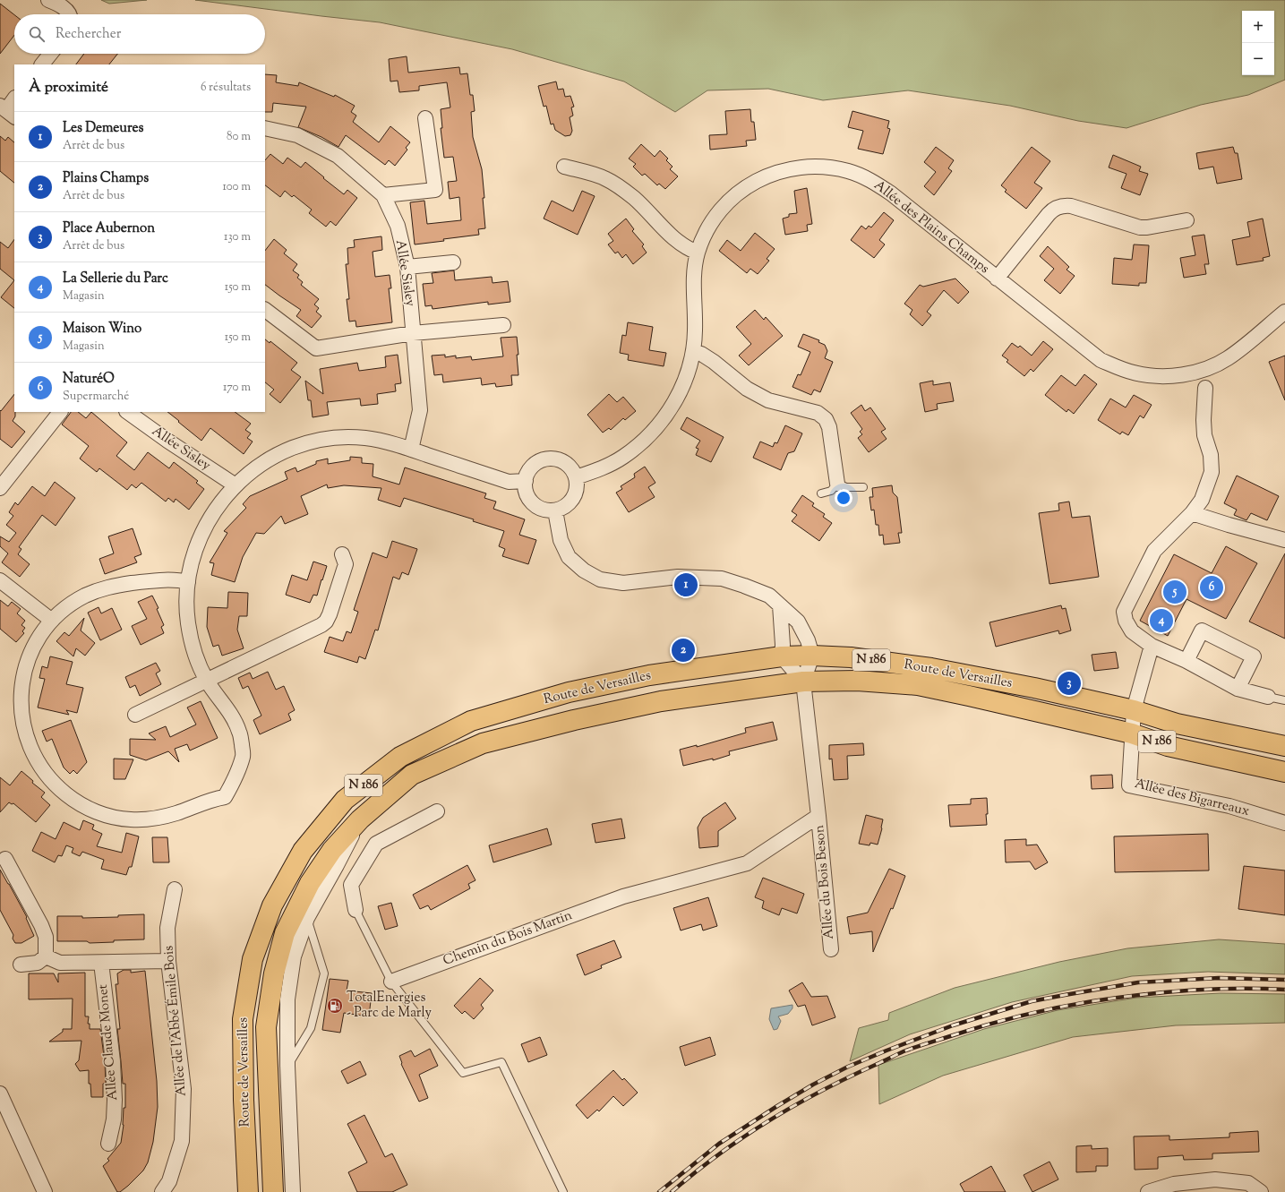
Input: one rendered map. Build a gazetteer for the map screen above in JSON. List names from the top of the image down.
{
  "streets": {
    "main road": ["N 186", "Route de Versailles"],
    "street": [
      "Allée des Plains Champs",
      "Allée Sisley",
      "Allée des Bigarreaux",
      "Allée du Bois Beson",
      "Chemin du Bois Martin",
      "Allée de l'Abbé Émile Bois",
      "Allée Claude Monet"
    ]
  },
  "crossings": [
    ["Route de Versailles", "Allée des Bigarreaux"],
    ["Route de Versailles", "Allée du Bois Beson"],
    ["Allée du Bois Beson", "Chemin du Bois Martin"]
  ],
  "places": {
    "fuel station": ["TotalEnergies - Parc de Marly"]
  },
  "page": {
    "map_buttons": ["+", "−"],
    "search": "Rechercher",
    "heading": ["À proximité", "6 résultats"],
    "list": [
      {
        "mark": "1",
        "name": "Les Demeures",
        "note": "Arrêt de bus",
        "value": "80 m"
      },
      {
        "mark": "2",
        "name": "Plains Champs",
        "note": "Arrêt de bus",
        "value": "100 m"
      },
      {
        "mark": "3",
        "name": "Place Aubernon",
        "note": "Arrêt de bus",
        "value": "130 m"
      },
      {
        "mark": "4",
        "name": "La Sellerie du Parc",
        "note": "Magasin",
        "value": "150 m"
      },
      {
        "mark": "5",
        "name": "Maison Wino",
        "note": "Magasin",
        "value": "150 m"
      },
      {
        "mark": "6",
        "name": "NaturéO",
        "note": "Supermarché",
        "value": "170 m"
      }
    ],
    "pins": [
      "1",
      "6",
      "5",
      "4",
      "2",
      "3"
    ]
  }
}
